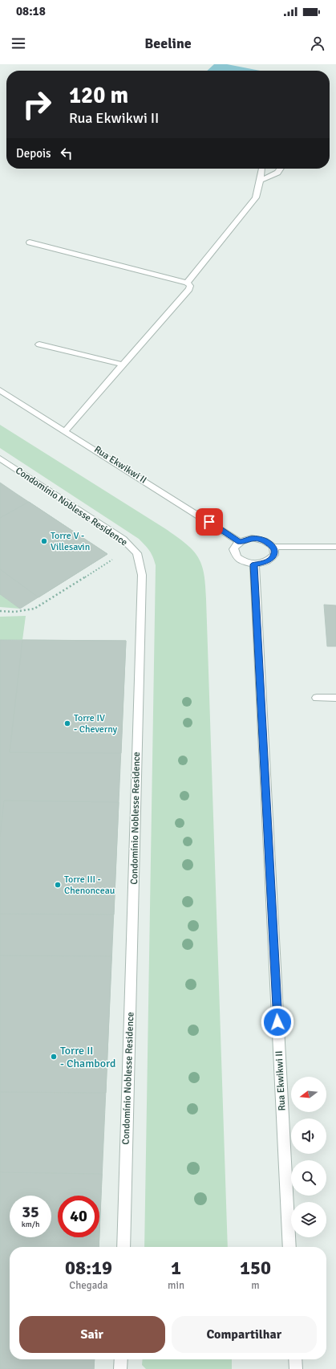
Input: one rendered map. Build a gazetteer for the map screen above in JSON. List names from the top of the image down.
{
  "streets": {
    "street": ["Rua Ekwikwi II", "Condomínio Noblesse Residence"]
  },
  "places": [
    "Torre V - Villesavin",
    "Torre IV - Cheverny",
    "Torre III - Chenonceau",
    "Torre II - Chambord"
  ],
  "north": "left",
  "page": {
    "status": "08:18",
    "header": "Beeline",
    "turn": ["120 m", "Rua Ekwikwi II"],
    "then": "Depois",
    "speed": "35 km/h",
    "limit": "40",
    "eta": [
      "08:19",
      "Chegada",
      "1",
      "min",
      "150",
      "m"
    ],
    "buttons": ["Sair", "Compartilhar"]
  }
}
